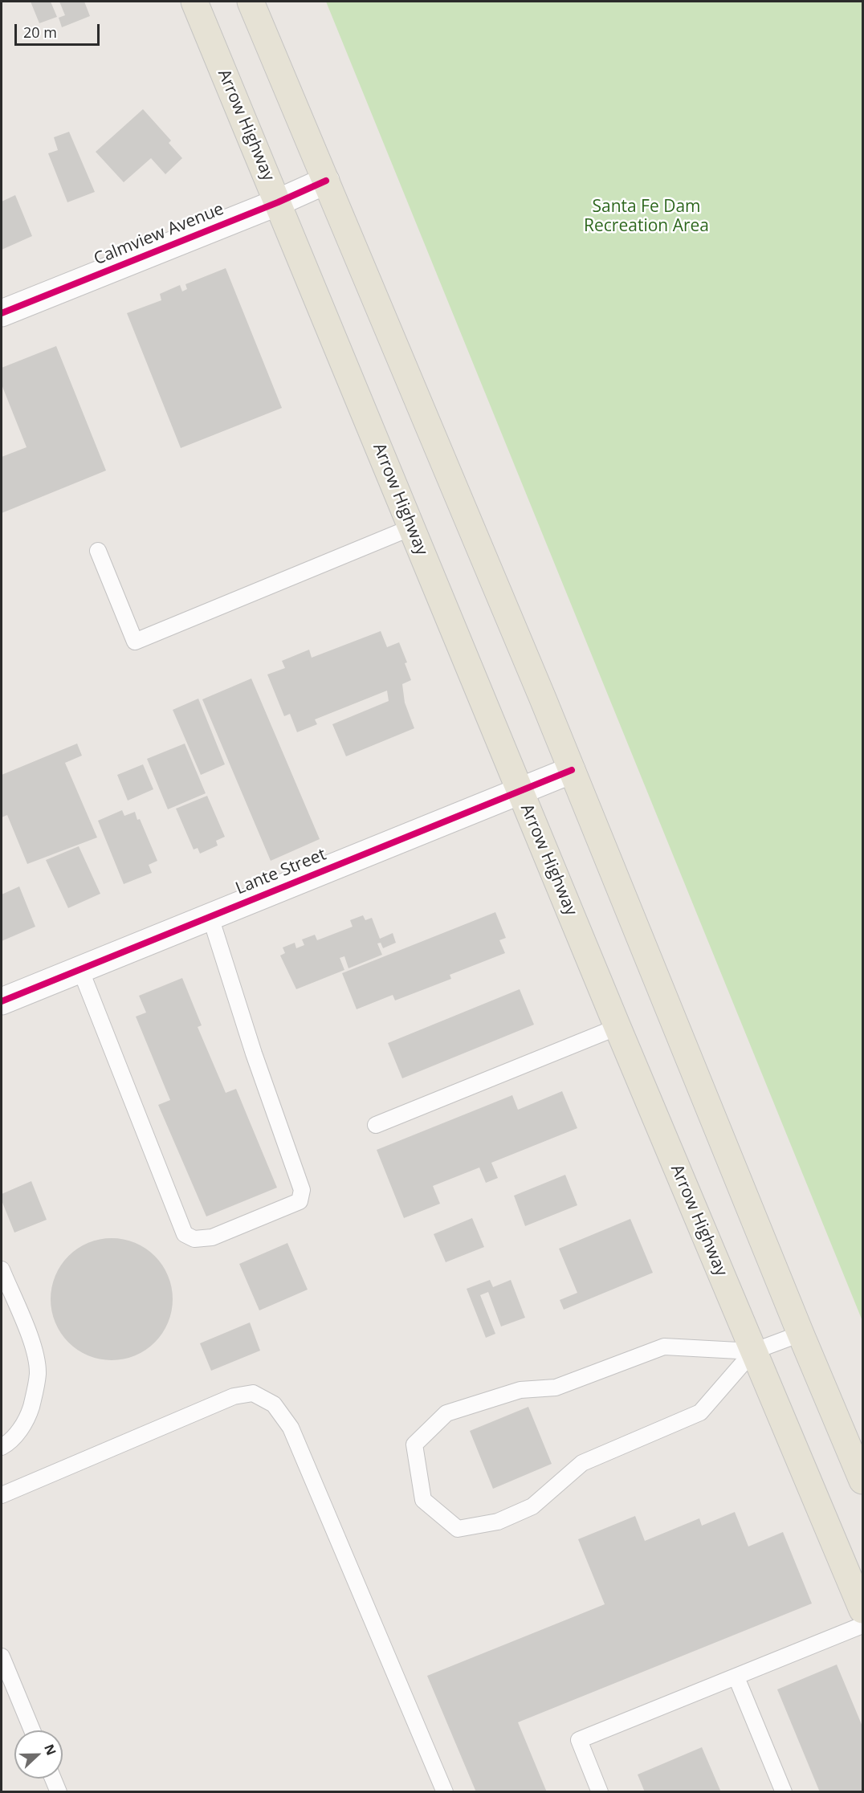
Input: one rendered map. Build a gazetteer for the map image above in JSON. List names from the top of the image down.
{
  "streets": {
    "main road": ["Arrow Highway"],
    "street": ["Calmview Avenue", "Lante Street"]
  },
  "crossings": [
    ["Arrow Highway", "Calmview Avenue"],
    ["Arrow Highway", "Lante Street"]
  ],
  "parks": ["Santa Fe Dam Recreation Area"],
  "scale_bar": "20 m",
  "north": "right"
}
